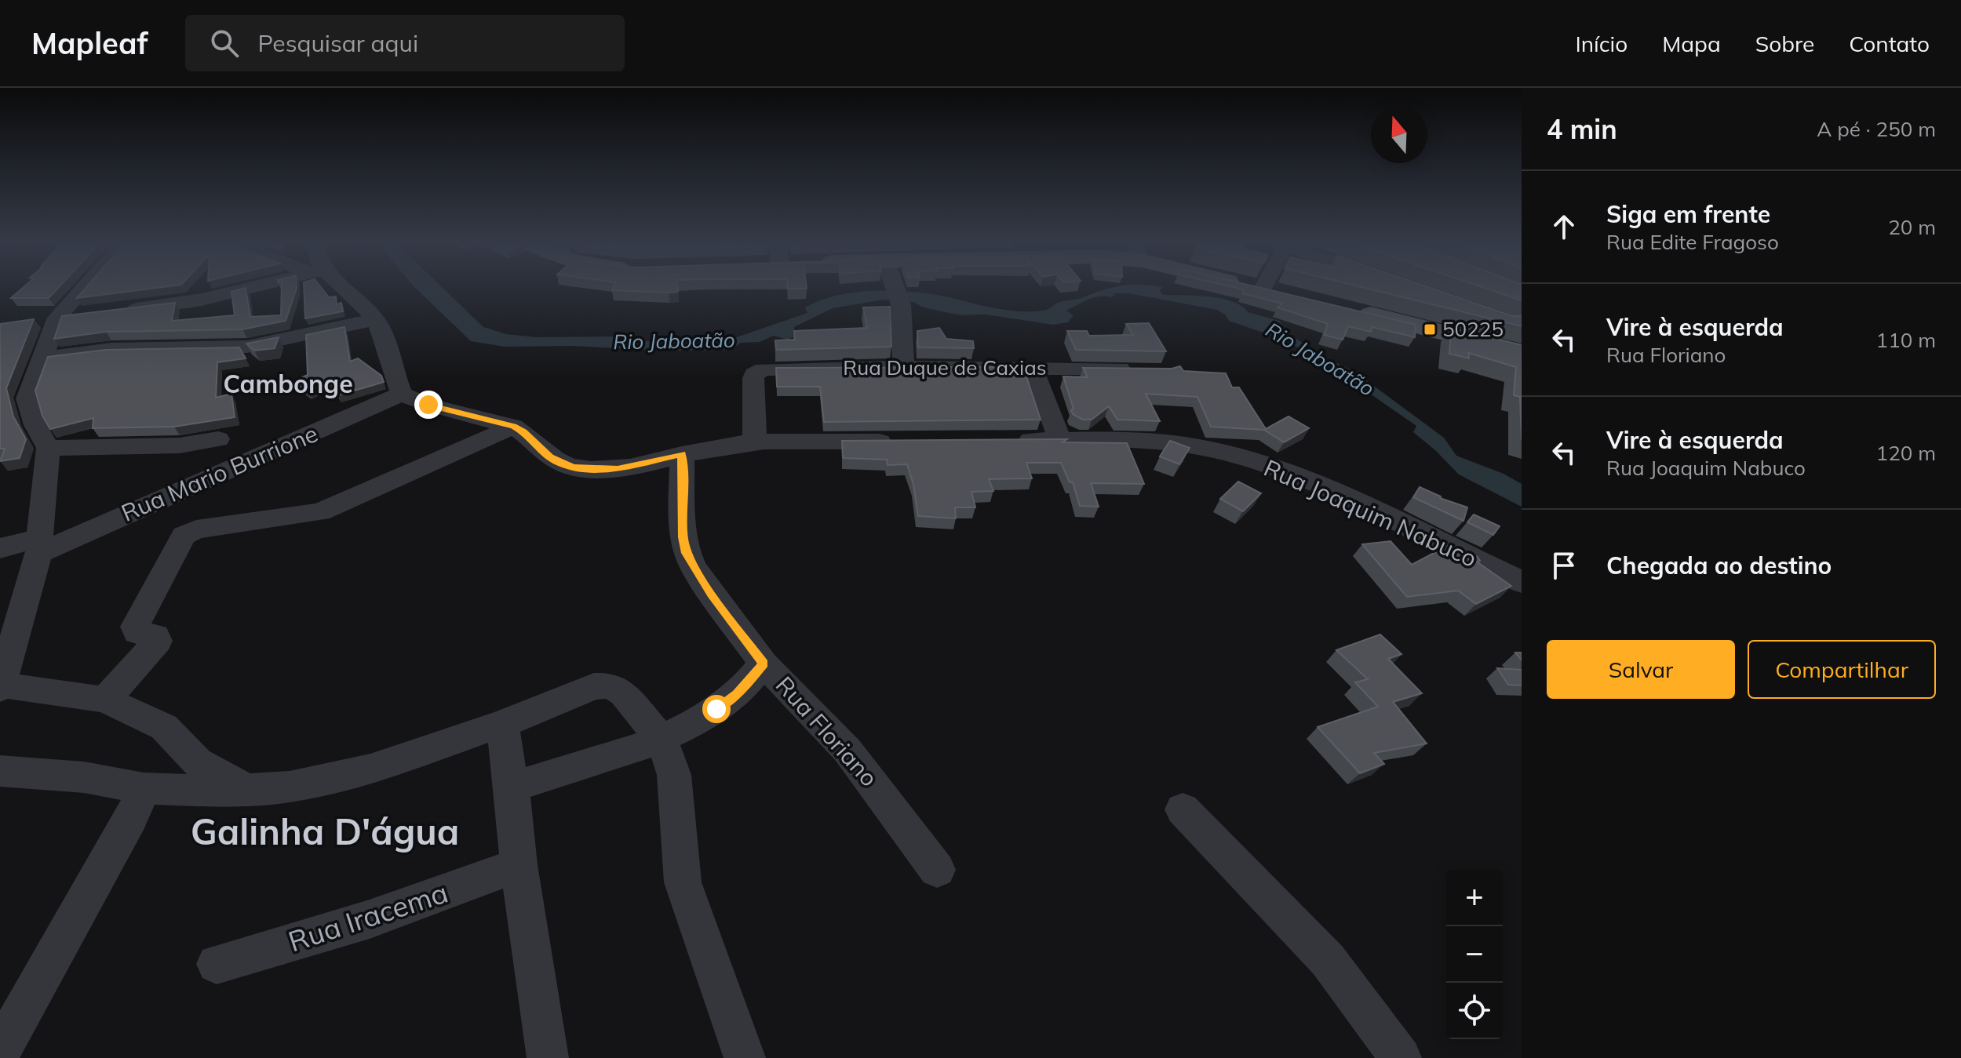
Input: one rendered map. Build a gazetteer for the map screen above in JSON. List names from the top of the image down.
{
  "streets": {
    "street": [
      "Rua Duque de Caxias",
      "Rua Mario Burrione",
      "Rua Joaquim Nabuco",
      "Rua Floriano",
      "Rua Iracema"
    ]
  },
  "districts": ["Cambonge", "Galinha D'água"],
  "water": ["Rio Jaboatão"],
  "places": {
    "transit": ["50225"]
  },
  "north": "top",
  "page": {
    "header": "Mapleaf",
    "search": "Pesquisar aqui",
    "nav": [
      "Início",
      "Mapa",
      "Sobre",
      "Contato"
    ],
    "heading": ["4 min", "A pé · 250 m"],
    "list": [
      ["Siga em frente", "Rua Edite Fragoso", "20 m"],
      ["Vire à esquerda", "Rua Floriano", "110 m"],
      ["Vire à esquerda", "Rua Joaquim Nabuco", "120 m"],
      "Chegada ao destino"
    ],
    "buttons": ["Salvar", "Compartilhar"],
    "map_buttons": ["+", "−"]
  }
}
